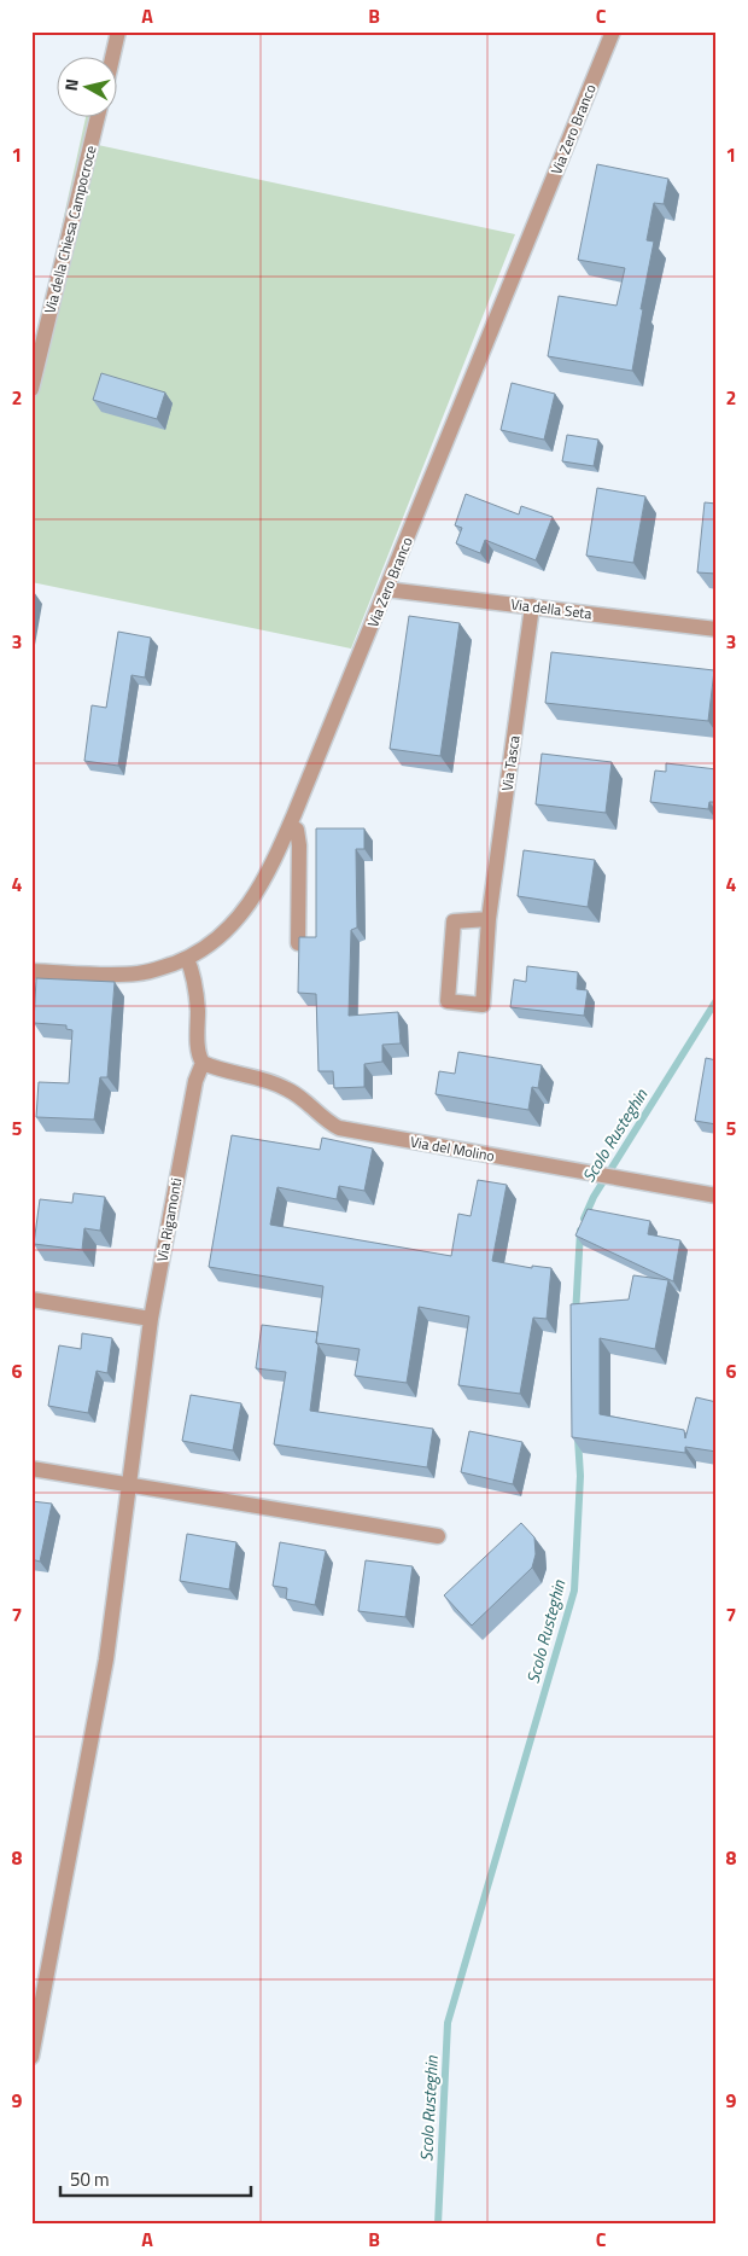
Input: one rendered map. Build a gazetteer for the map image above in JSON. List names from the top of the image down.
{
  "streets": {
    "street": [
      "Via Zero Branco",
      "Via della Chiesa Campocroce",
      "Via della Seta",
      "Via Tasca",
      "Via del Molino",
      "Via Rigamonti"
    ]
  },
  "crossings": [
    ["Via Zero Branco", "Via della Seta"],
    ["Via Zero Branco", "Via Rigamonti"],
    ["Via della Seta", "Via Tasca"],
    ["Via del Molino", "Via Rigamonti"]
  ],
  "water": ["Scolo Rusteghin"],
  "scale_bar": "50 m",
  "north": "left",
  "grid": {
    "columns": ["A", "B", "C"],
    "rows": [
      "1",
      "2",
      "3",
      "4",
      "5",
      "6",
      "7",
      "8",
      "9"
    ]
  }
}
